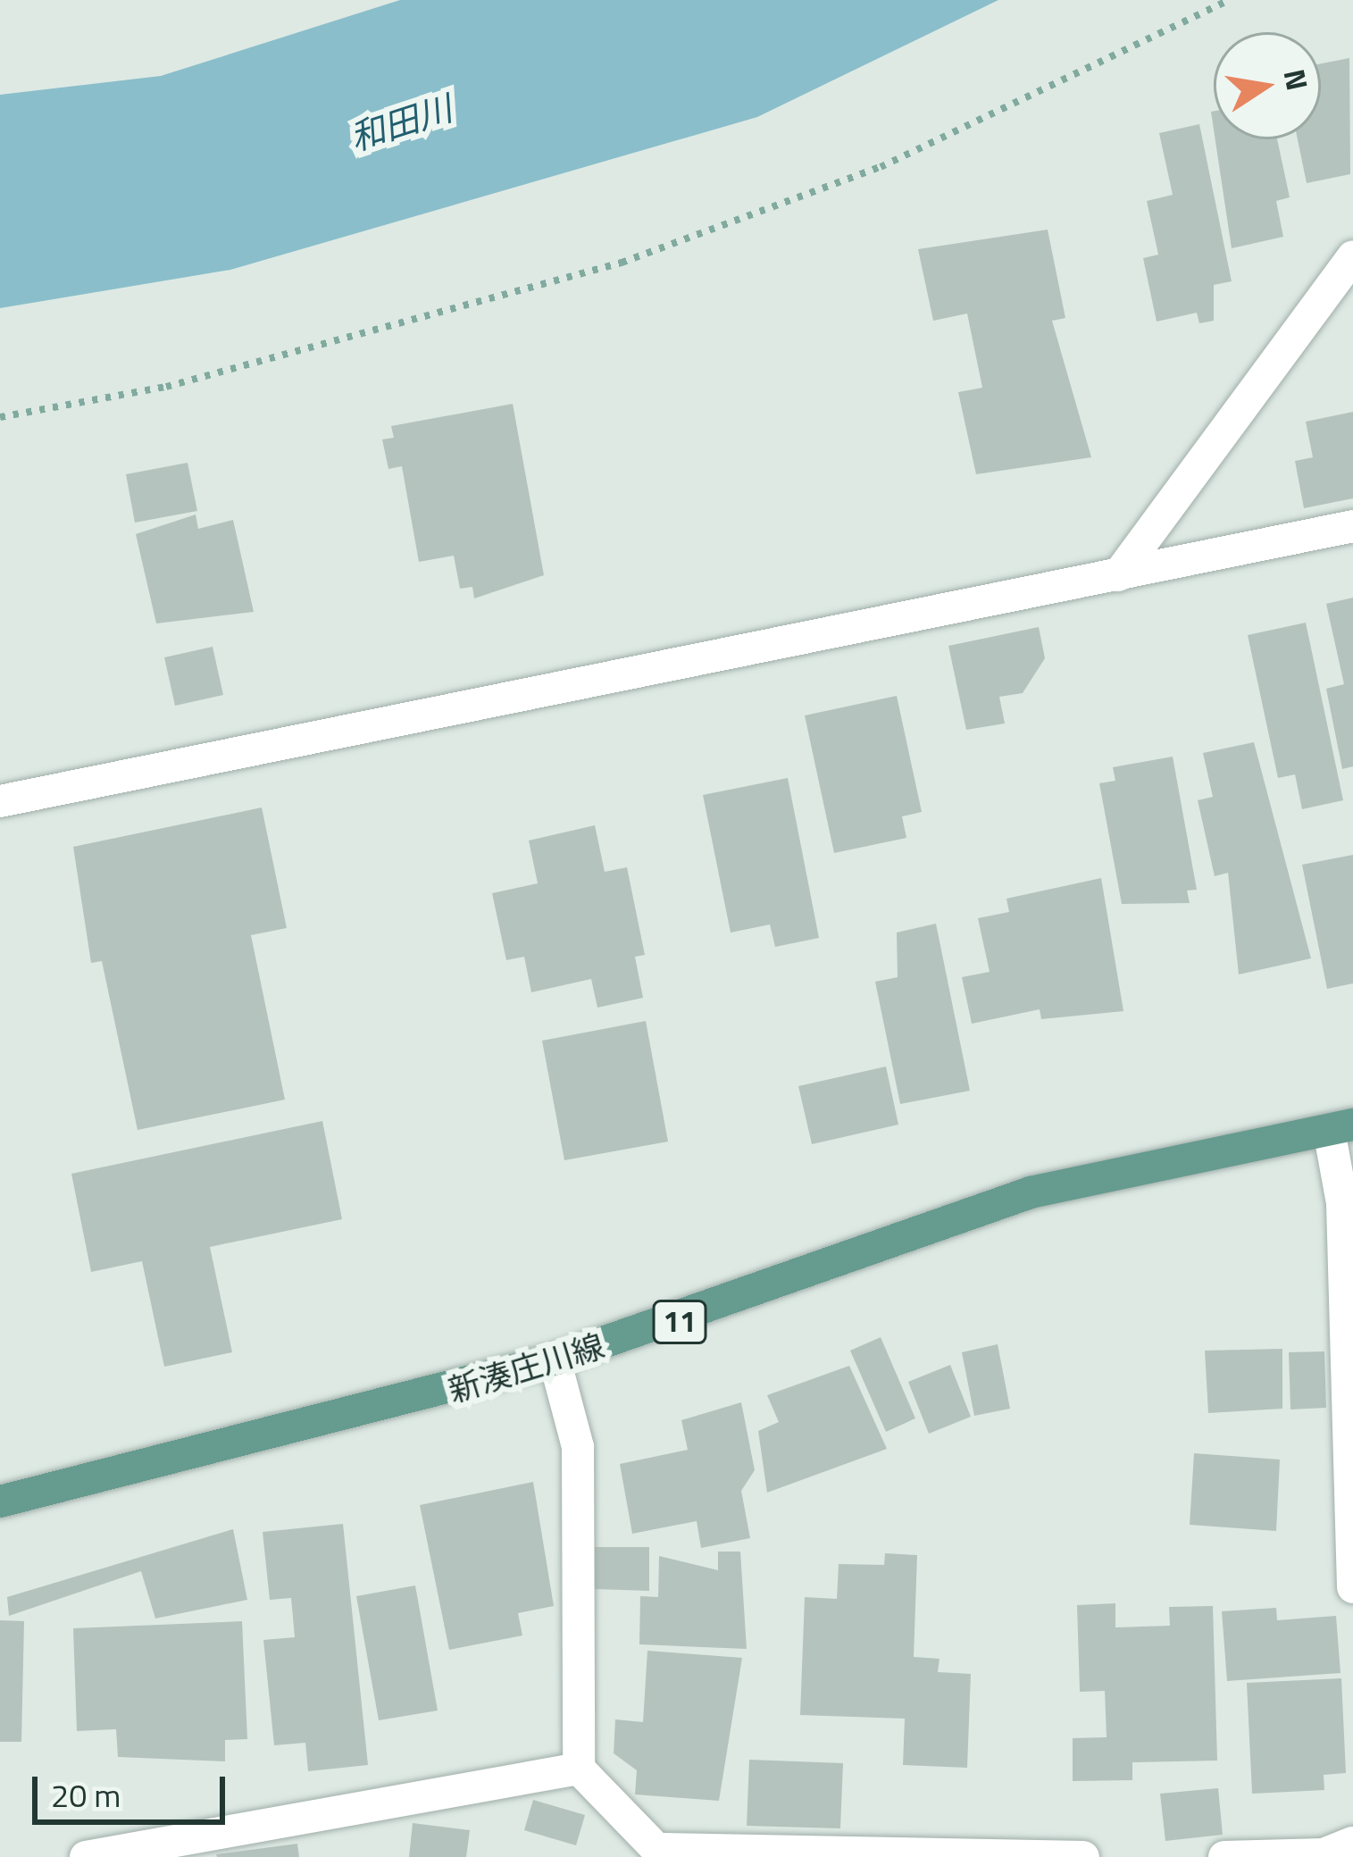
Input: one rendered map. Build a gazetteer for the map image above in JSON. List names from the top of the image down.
{
  "streets": {
    "main road": ["11", "新湊庄川線"]
  },
  "water": ["和田川"],
  "scale_bar": "20 m",
  "north": "right"
}
